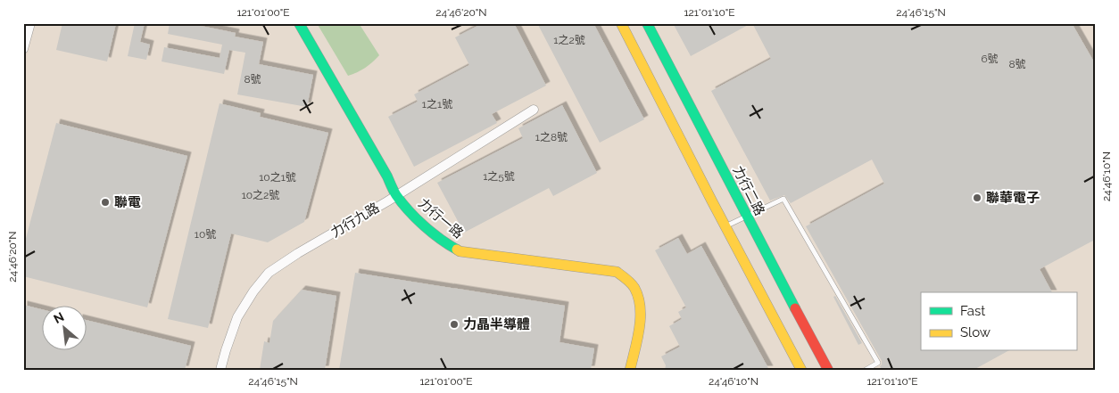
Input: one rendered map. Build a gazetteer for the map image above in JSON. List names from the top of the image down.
{
  "streets": {
    "street": ["力行二路", "力行一路", "力行九路"]
  },
  "crossings": [
    ["力行一路", "力行九路"]
  ],
  "places": ["聯華電子", "聯電", "力晶半導體"],
  "house_numbers": [
    "1之2號",
    "6號",
    "8號",
    "8號",
    "1之1號",
    "1之8號",
    "1之5號",
    "10之1號",
    "10之2號",
    "10號"
  ],
  "legend": ["Fast", "Slow"],
  "north": "top left",
  "coordinates": [
    "121°01'00\"E",
    "24°46'20\"N",
    "121°01'10\"E",
    "24°46'15\"N",
    "24°46'10\"N"
  ]
}
